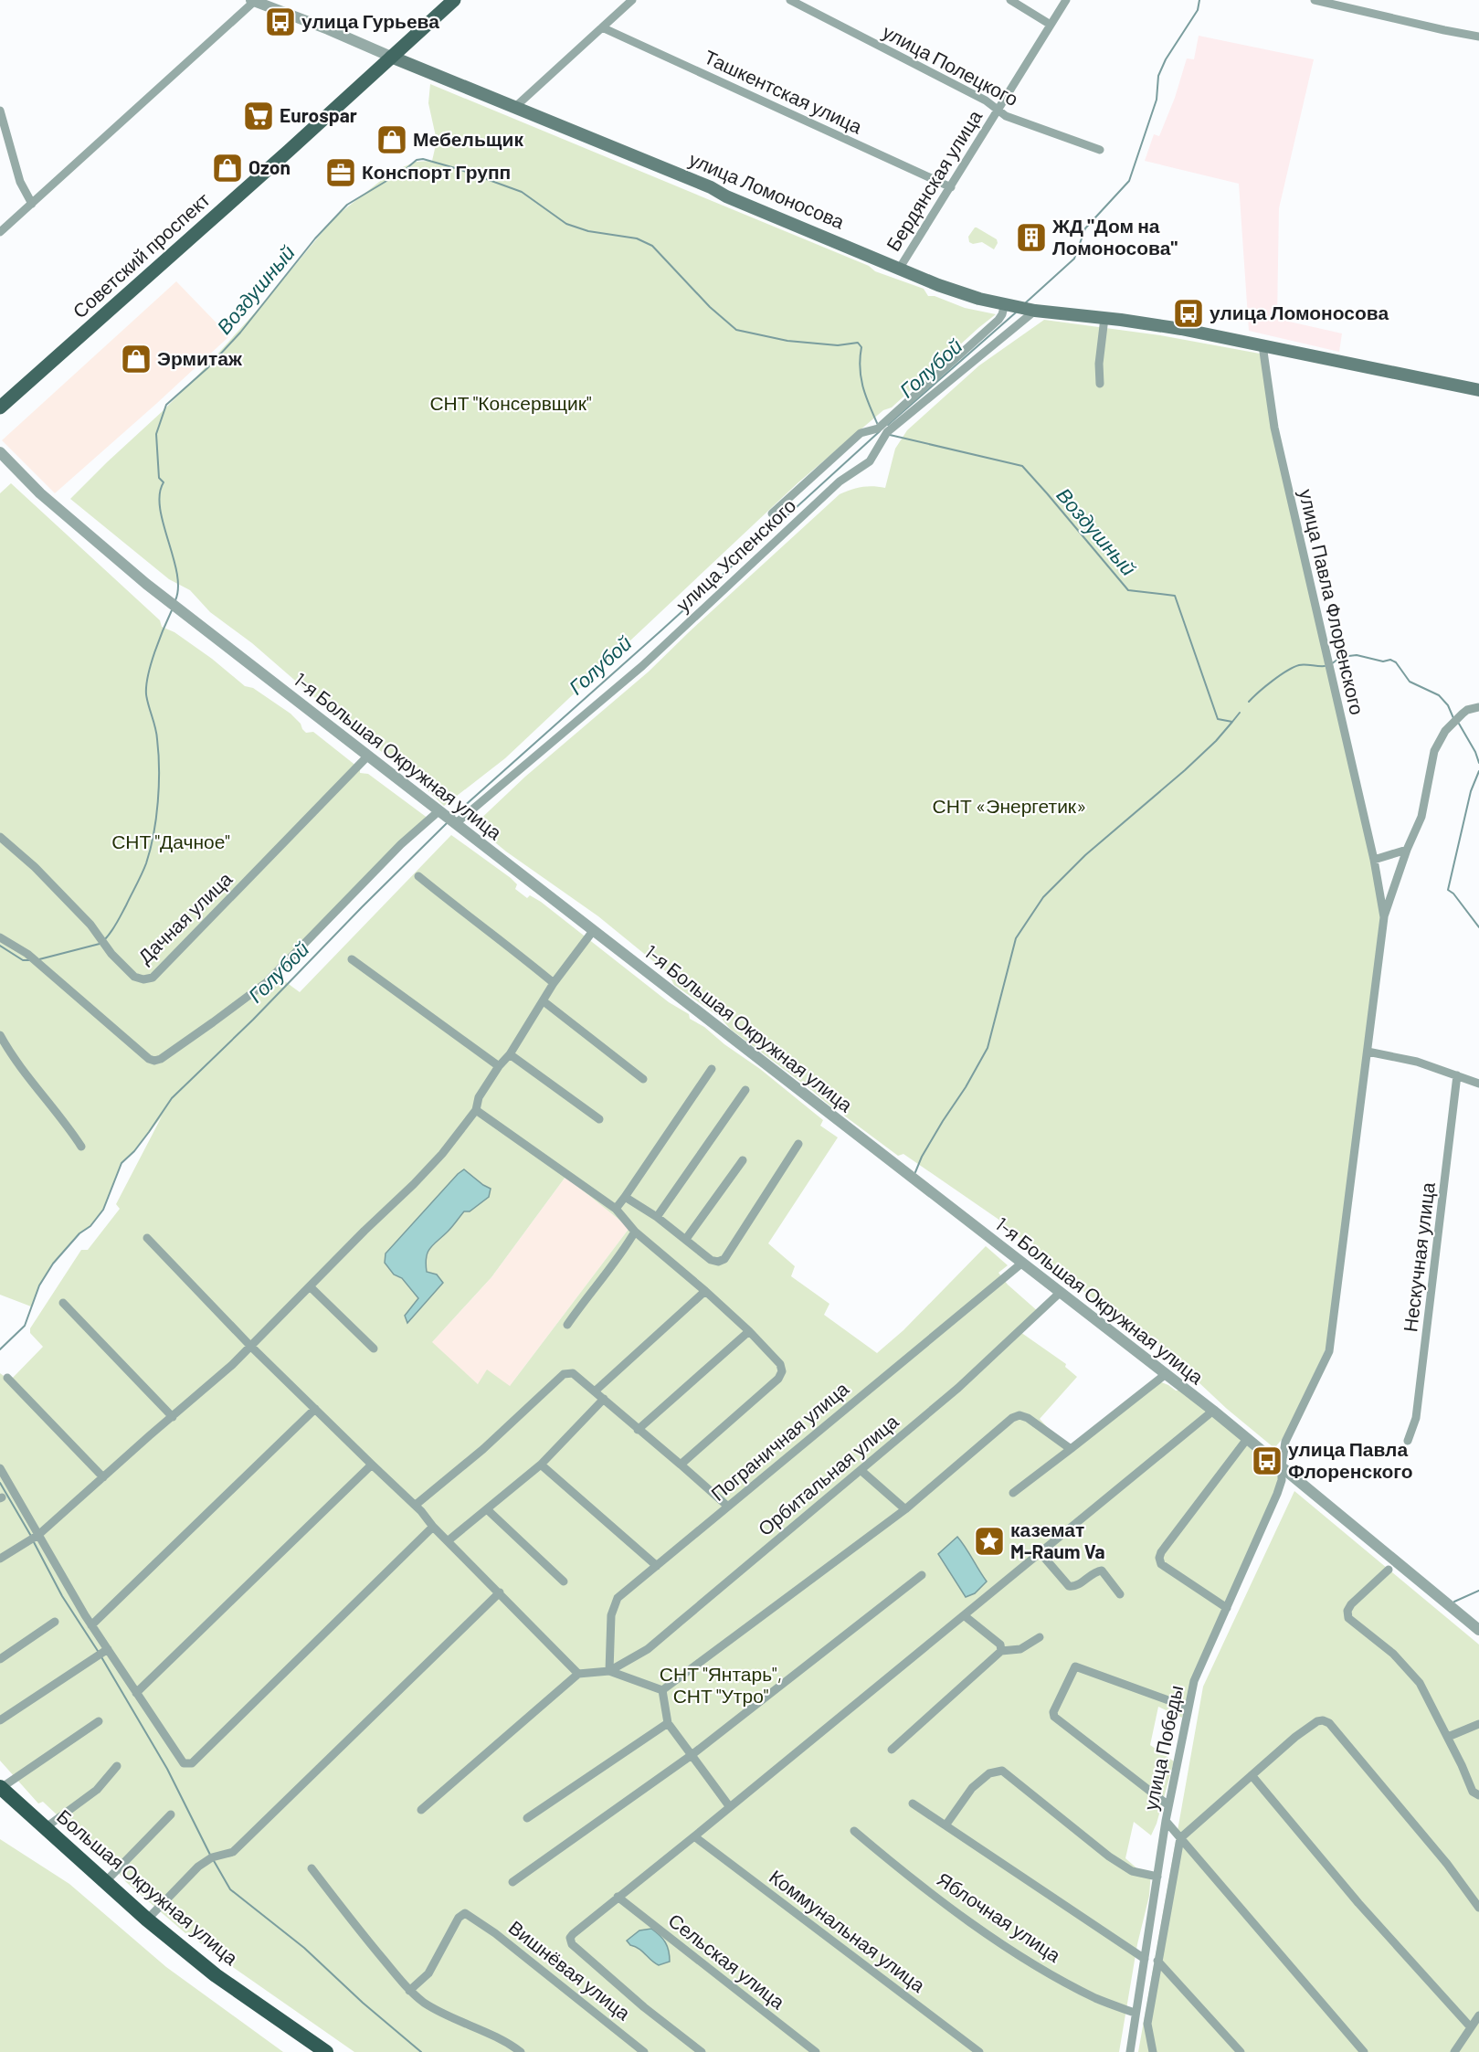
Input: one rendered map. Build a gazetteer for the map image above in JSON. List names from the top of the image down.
{
  "streets": {
    "highway": ["Большая Окружная улица"],
    "main road": ["улица Ломоносова", "Советский проспект"],
    "street": [
      "улица Полецкого",
      "Ташкентская улица",
      "Бердянская улица",
      "улица Успенского",
      "улица Павла Флоренского",
      "1-я Большая Окружная улица",
      "Дачная улица",
      "Нескучная улица",
      "Пограничная улица",
      "Орбитальная улица",
      "улица Победы",
      "Яблочная улица",
      "Коммунальная улица",
      "Сельская улица",
      "Вишнёвая улица"
    ]
  },
  "crossings": [
    ["улица Полецкого", "Бердянская улица"],
    ["Ташкентская улица", "Бердянская улица"],
    ["Бердянская улица", "улица Ломоносова"],
    ["улица Ломоносова", "Советский проспект"],
    ["улица Ломоносова", "улица Успенского"],
    ["улица Ломоносова", "улица Павла Флоренского"],
    ["улица Успенского", "1-я Большая Окружная улица"],
    ["улица Павла Флоренского", "1-я Большая Окружная улица"],
    ["улица Павла Флоренского", "улица Победы"],
    ["1-я Большая Окружная улица", "Дачная улица"],
    ["1-я Большая Окружная улица", "Пограничная улица"],
    ["1-я Большая Окружная улица", "Орбитальная улица"],
    ["1-я Большая Окружная улица", "улица Победы"],
    ["Пограничная улица", "Орбитальная улица"],
    ["улица Победы", "Яблочная улица"]
  ],
  "water": ["Воздушный", "Голубой"],
  "parks": [
    "СНТ \"Консервщик\"",
    "СНТ «Энергетик»",
    "СНТ \"Дачное\"",
    "СНТ \"Янтарь\", СНТ \"Утро\""
  ],
  "places": {
    "bus stop": ["улица Гурьева", "улица Ломоносова", "улица Павла Флоренского"],
    "supermarket": ["Eurospar"],
    "shop": ["Мебельщик", "Ozon", "Эрмитаж"],
    "office": ["Конспорт Групп"],
    "building": ["ЖД \"Дом на Ломоносова\""],
    "place": ["каземат M-Raum Va"]
  }
}
